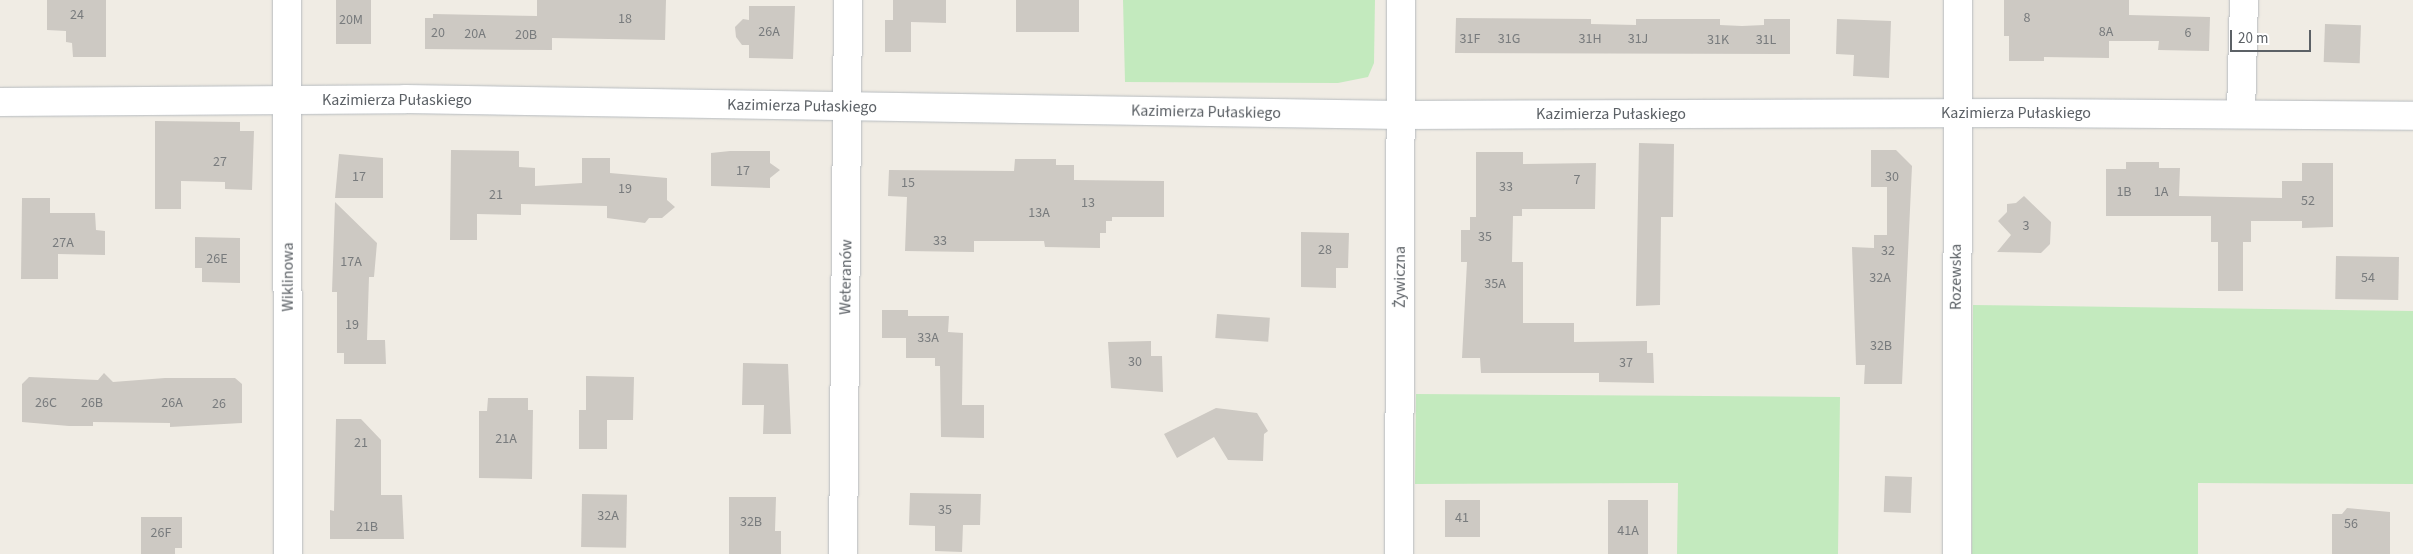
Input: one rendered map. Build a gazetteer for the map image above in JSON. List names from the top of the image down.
{
  "streets": {
    "street": [
      "Kazimierza Pułaskiego",
      "Wiklinowa",
      "Weteranów",
      "Żywiczna",
      "Rozewska"
    ]
  },
  "crossings": [
    ["Kazimierza Pułaskiego", "Wiklinowa"],
    ["Kazimierza Pułaskiego", "Weteranów"],
    ["Kazimierza Pułaskiego", "Żywiczna"],
    ["Kazimierza Pułaskiego", "Rozewska"]
  ],
  "house_numbers": [
    "24",
    "8",
    "18",
    "20M",
    "26A",
    "8A",
    "20",
    "6",
    "20A",
    "20B",
    "31F",
    "31G",
    "31H",
    "31J",
    "31K",
    "31L",
    "27",
    "17",
    "17",
    "30",
    "7",
    "15",
    "33",
    "19",
    "1B",
    "1A",
    "21",
    "52",
    "13",
    "13A",
    "3",
    "35",
    "33",
    "27A",
    "28",
    "32",
    "26E",
    "17A",
    "32A",
    "54",
    "35A",
    "19",
    "33A",
    "32B",
    "30",
    "37",
    "26C",
    "26B",
    "26A",
    "26",
    "21A",
    "21",
    "35",
    "32A",
    "41",
    "32B",
    "56",
    "21B",
    "41A",
    "26F"
  ],
  "scale_bar": "20 m"
}
